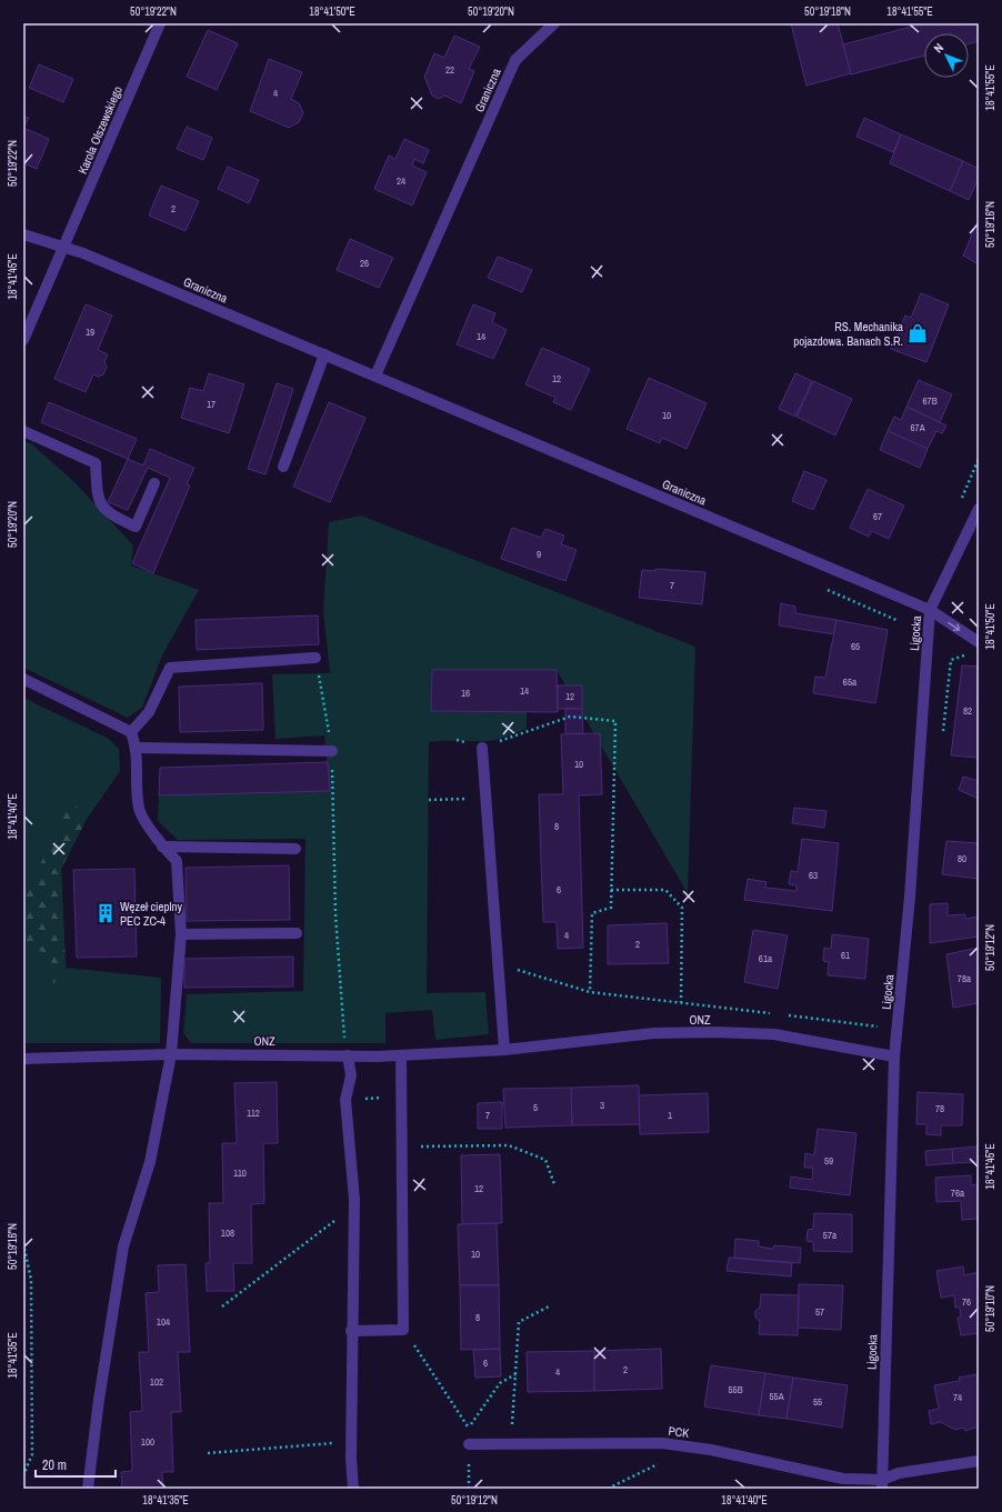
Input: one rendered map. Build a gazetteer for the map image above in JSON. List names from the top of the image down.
{
  "streets": {
    "street": [
      "Graniczna",
      "Karola Olszewskiego",
      "Ligocka",
      "ONZ",
      "PCK"
    ]
  },
  "crossings": [
    ["Graniczna", "Karola Olszewskiego"],
    ["Graniczna", "Ligocka"],
    ["Ligocka", "ONZ"],
    ["Ligocka", "PCK"]
  ],
  "places": {
    "shop": ["RS. Mechanika pojazdowa. Banach S.R."],
    "building": ["Węzeł cieplny PEC ZC-4"]
  },
  "house_numbers": [
    "22",
    "4",
    "24",
    "2",
    "26",
    "19",
    "14",
    "12",
    "67B",
    "17",
    "10",
    "67A",
    "67",
    "9",
    "7",
    "65",
    "65a",
    "14",
    "16",
    "12",
    "82",
    "10",
    "8",
    "80",
    "63",
    "6",
    "4",
    "2",
    "61",
    "61a",
    "78a",
    "3",
    "5",
    "78",
    "112",
    "7",
    "1",
    "59",
    "110",
    "12",
    "76a",
    "108",
    "57a",
    "10",
    "76",
    "57",
    "8",
    "104",
    "6",
    "2",
    "4",
    "102",
    "55B",
    "55A",
    "74",
    "55",
    "100"
  ],
  "scale_bar": "20 m",
  "north": "top left",
  "coordinates": [
    "50°19'22\"N",
    "18°41'50\"E",
    "50°19'20\"N",
    "50°19'18\"N",
    "18°41'55\"E",
    "50°19'16\"N",
    "18°41'45\"E",
    "18°41'40\"E",
    "50°19'12\"N",
    "50°19'10\"N",
    "18°41'35\"E"
  ]
}
